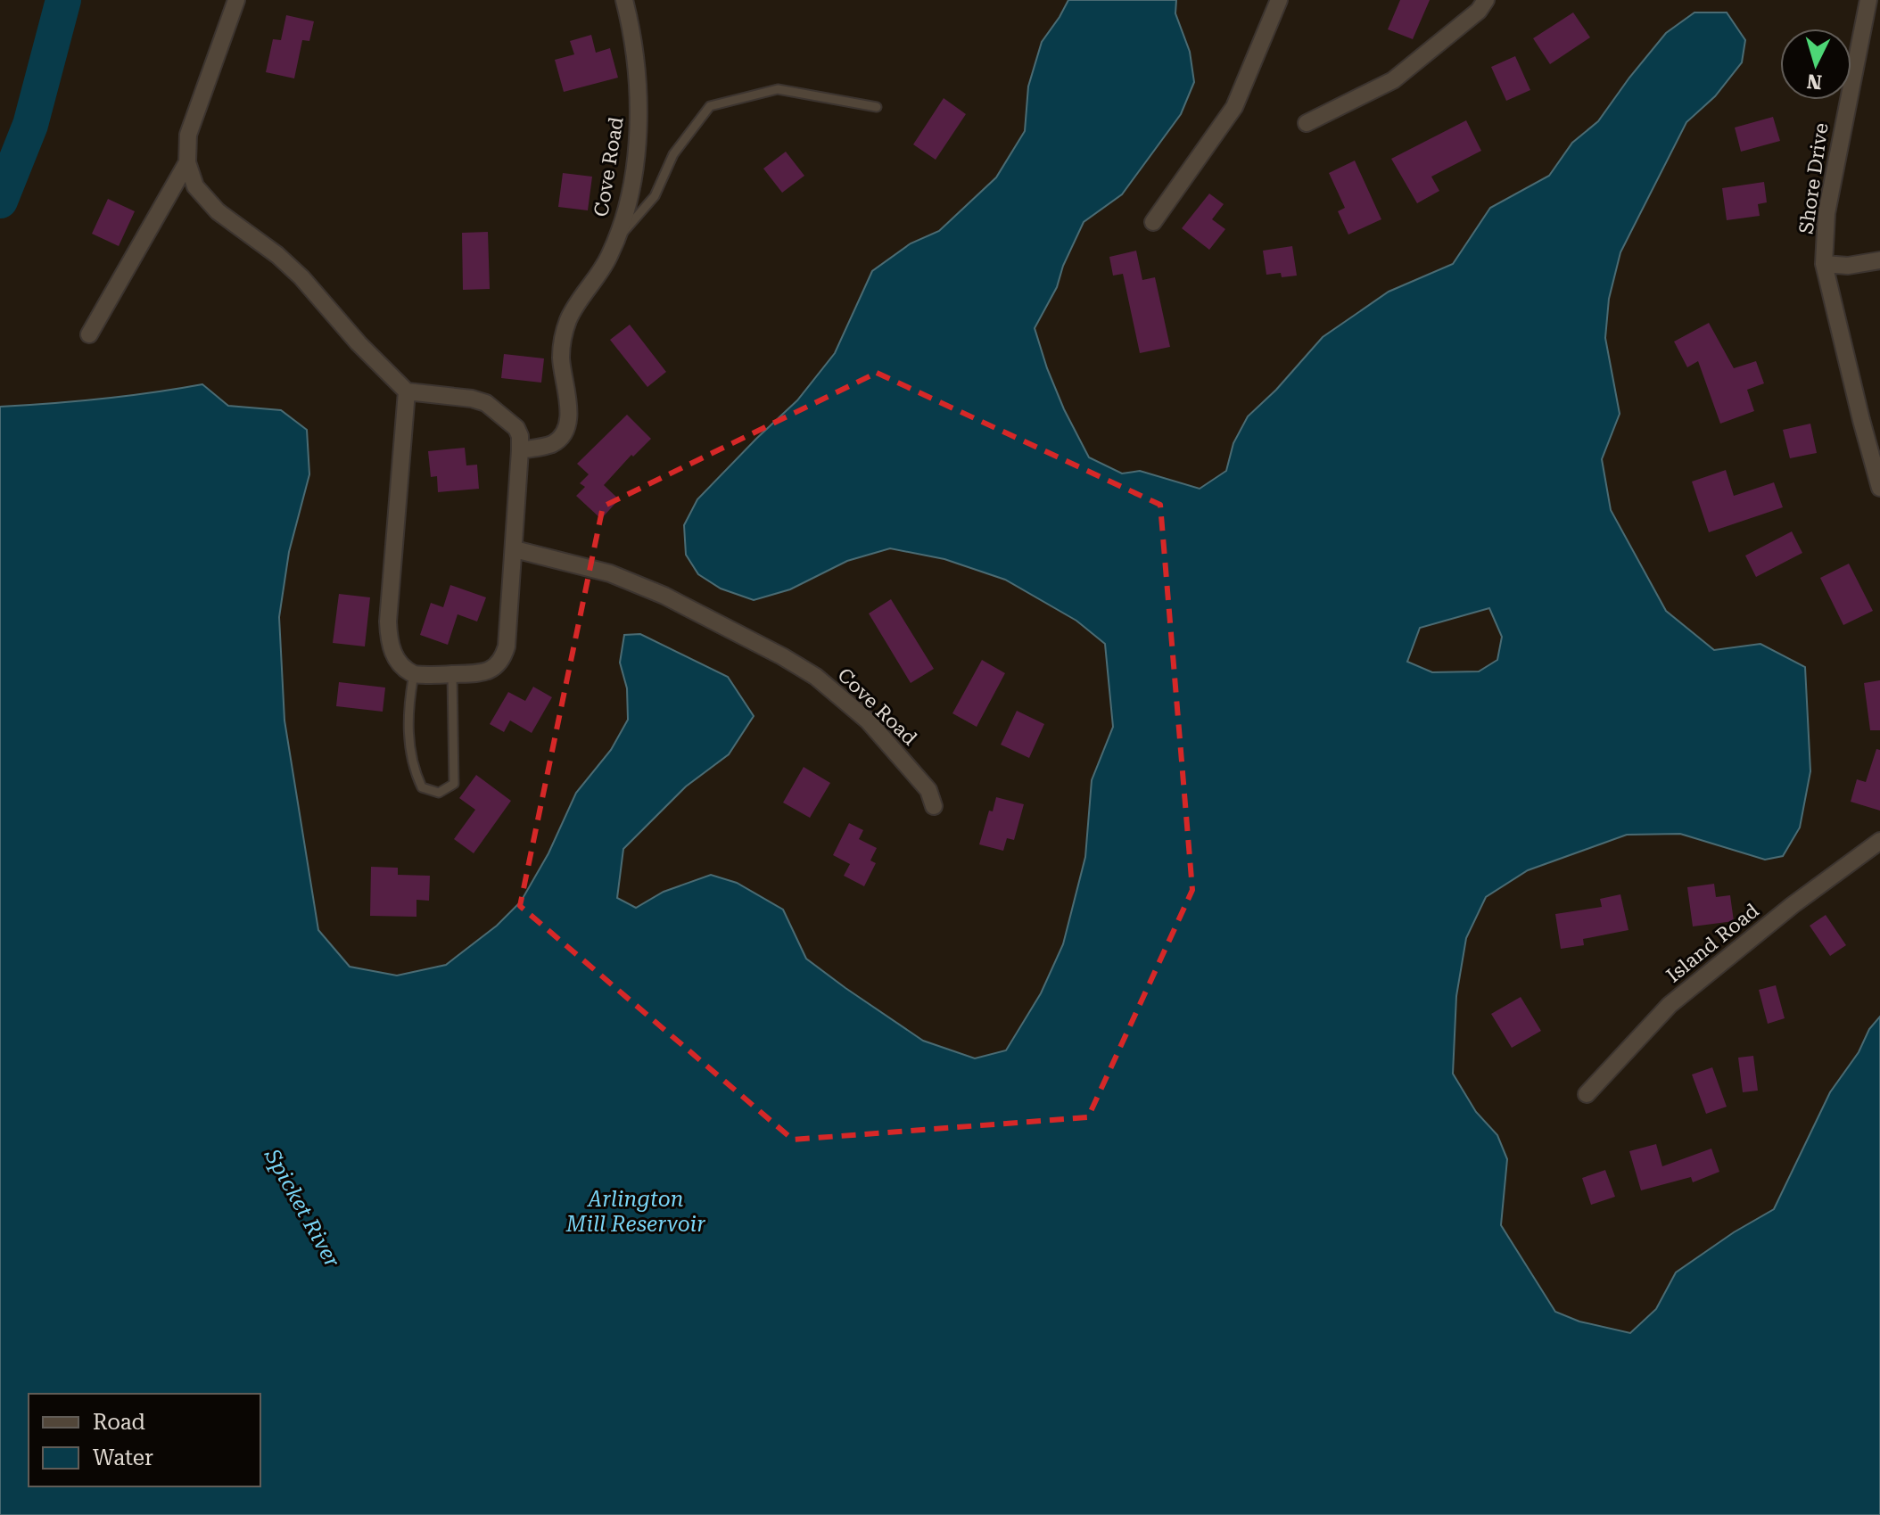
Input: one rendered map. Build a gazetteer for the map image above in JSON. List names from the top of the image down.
{
  "streets": {
    "street": ["Cove Road", "Shore Drive", "Island Road"]
  },
  "water": ["Arlington Mill Reservoir", "Spicket River"],
  "legend": ["Road", "Water"],
  "north": "bottom"
}
